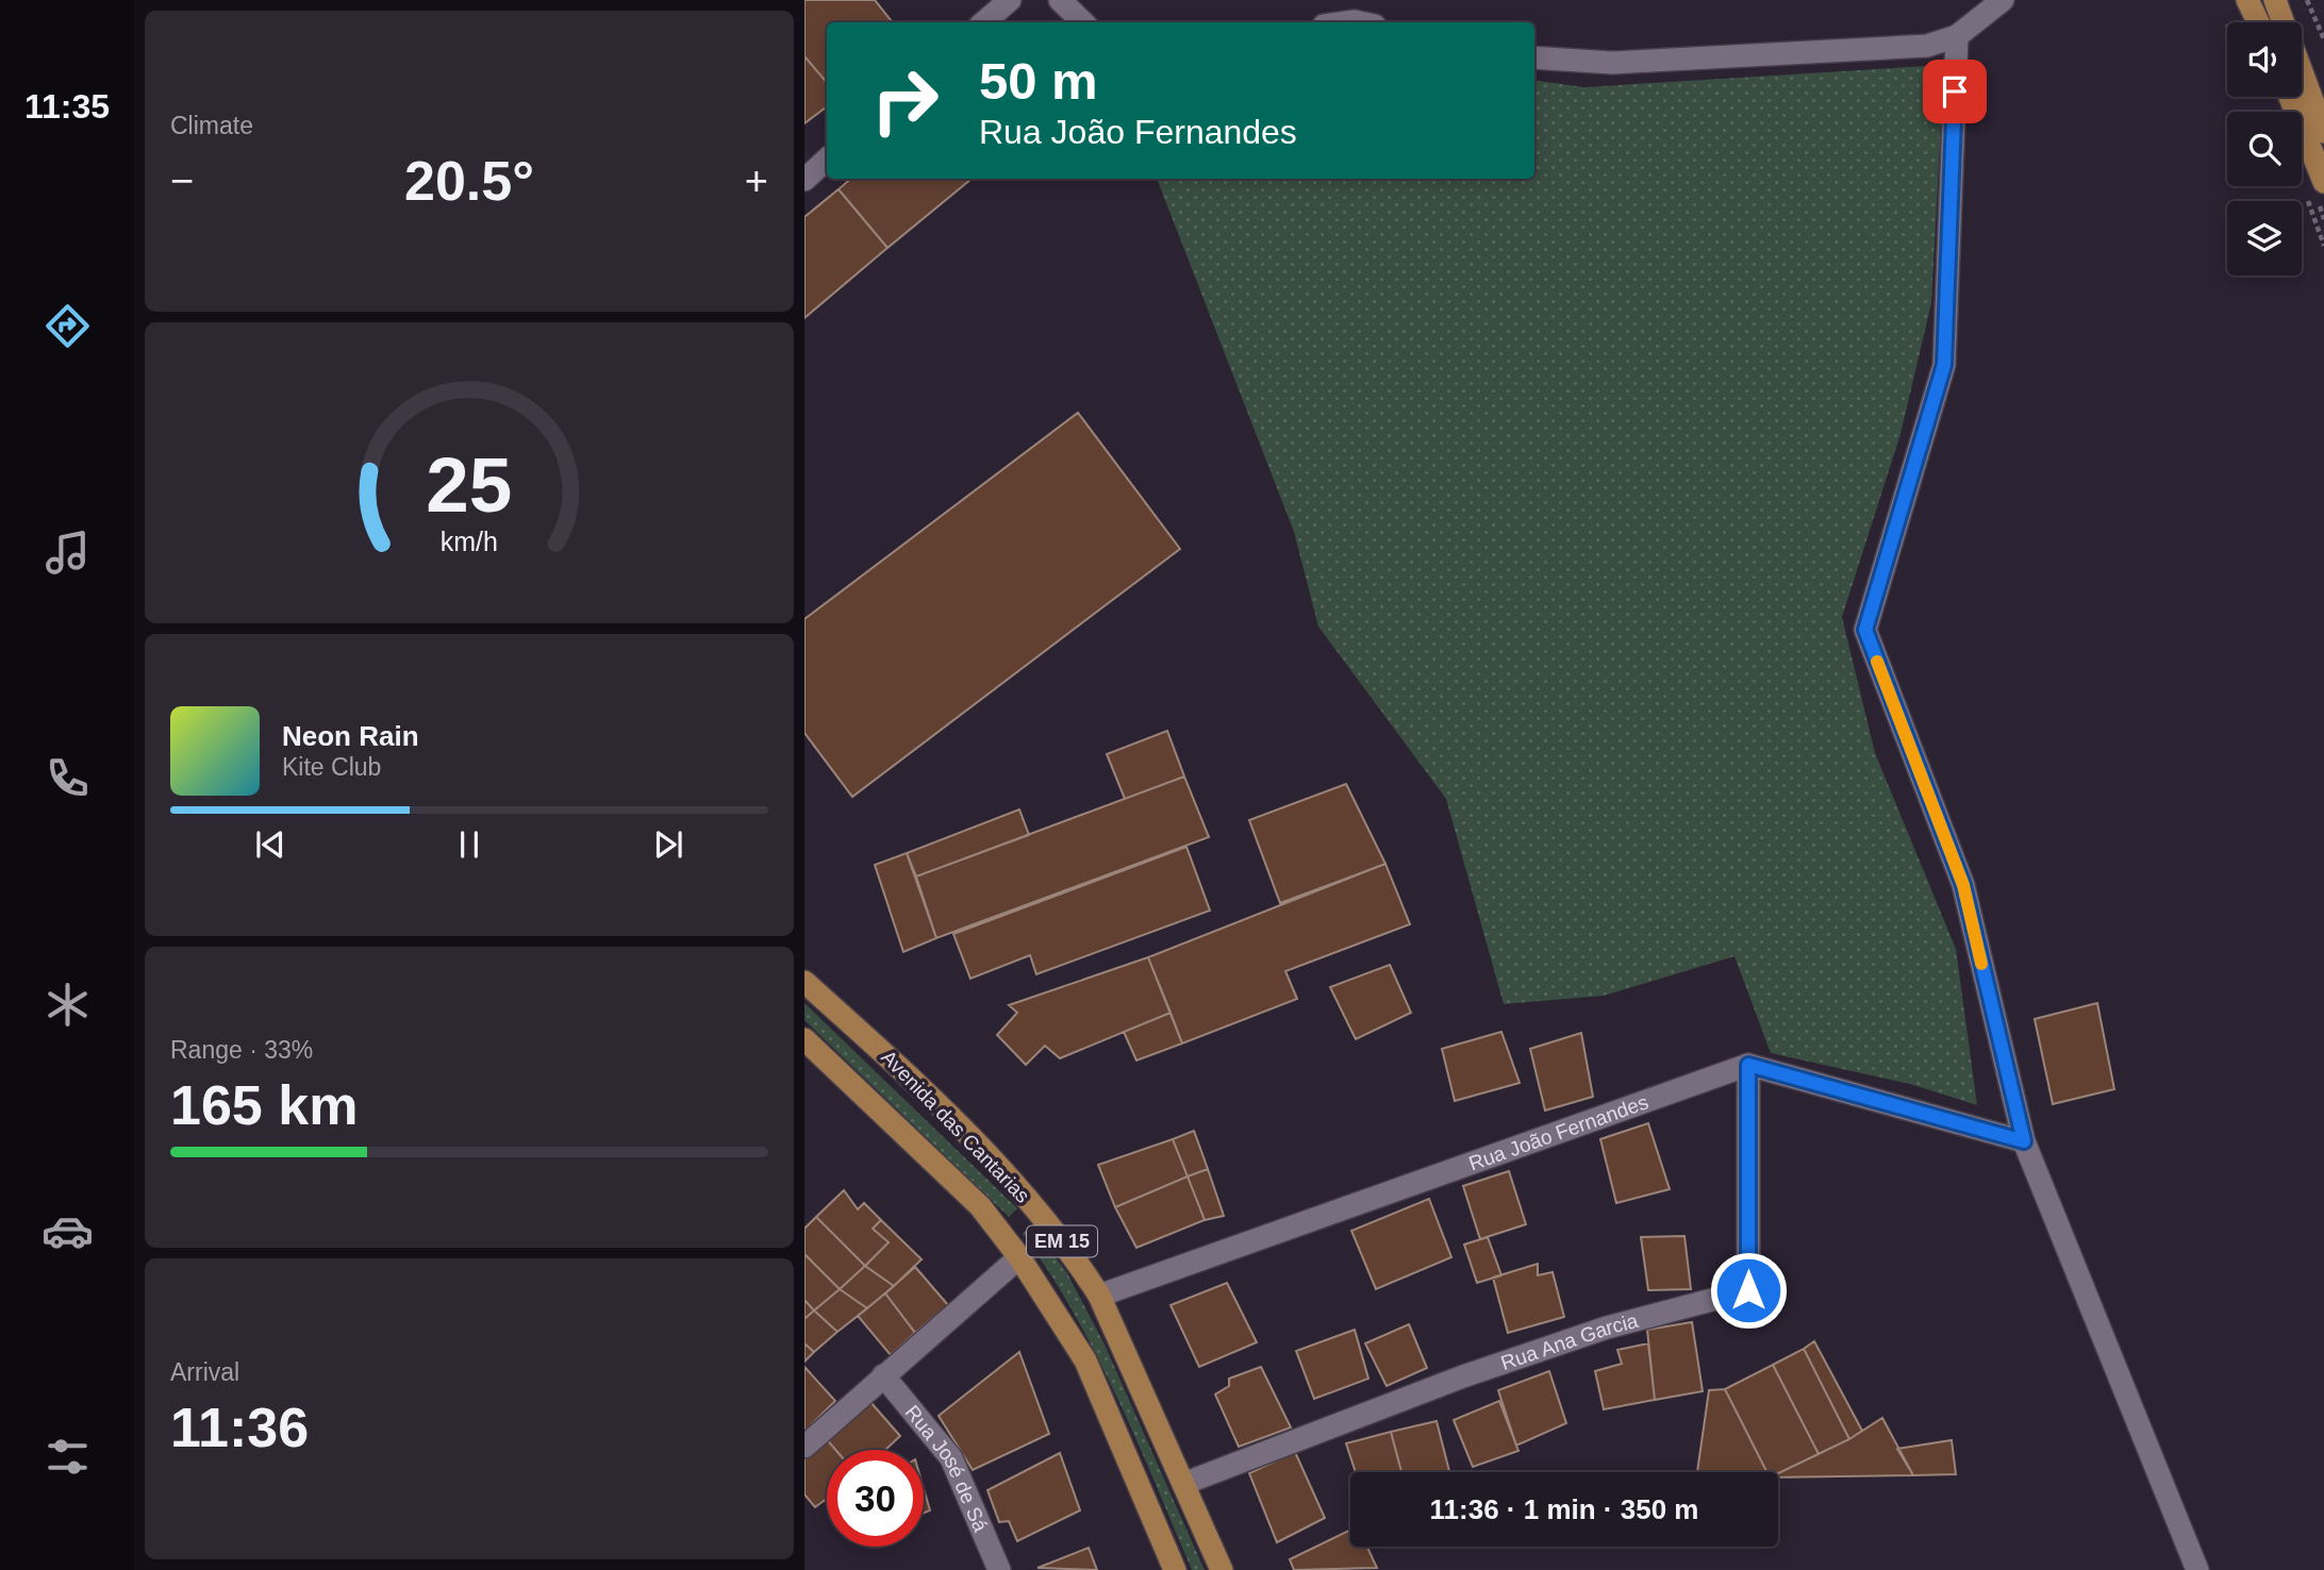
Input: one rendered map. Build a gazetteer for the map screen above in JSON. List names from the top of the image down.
{
  "streets": {
    "main road": ["Avenida das Cantarias", "EM 15"],
    "street": ["Rua João Fernandes", "Rua Ana Garcia", "Rua José de Sá"]
  },
  "crossings": [
    ["Avenida das Cantarias", "Rua João Fernandes"],
    ["Avenida das Cantarias", "Rua Ana Garcia"],
    ["Rua João Fernandes", "Rua Ana Garcia"]
  ],
  "page": {
    "tabs": "11:35",
    "tile": [
      "Climate",
      ["Range · 33%", "165 km"],
      ["Arrival", "11:36"]
    ],
    "turn": ["50 m", "Rua João Fernandes"],
    "heat": ["−", "20.5°", "+"],
    "song": ["Neon Rain", "Kite Club"],
    "limit": "30",
    "trip": "11:36 · 1 min · 350 m",
    "gauge": ["25", "km/h"]
  }
}
